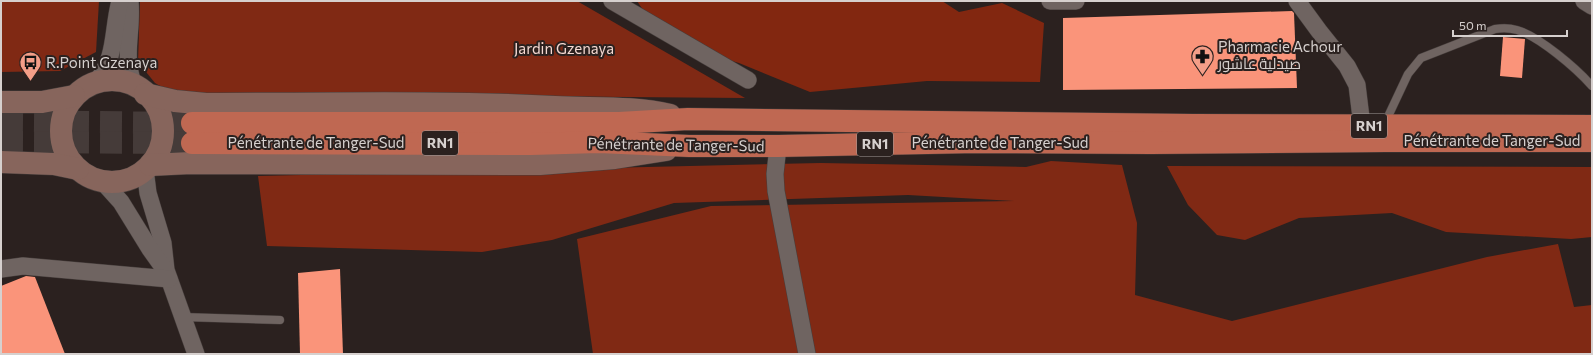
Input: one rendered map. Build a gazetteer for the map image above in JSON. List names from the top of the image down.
{
  "streets": {
    "highway": ["RN1", "Pénétrante de Tanger-Sud"]
  },
  "parks": ["Jardin Gzenaya"],
  "places": {
    "pharmacy": ["Pharmacie Achour صيدلية عاشور"],
    "bus stop": ["R.Point Gzenaya"]
  },
  "scale_bar": "50 m"
}
